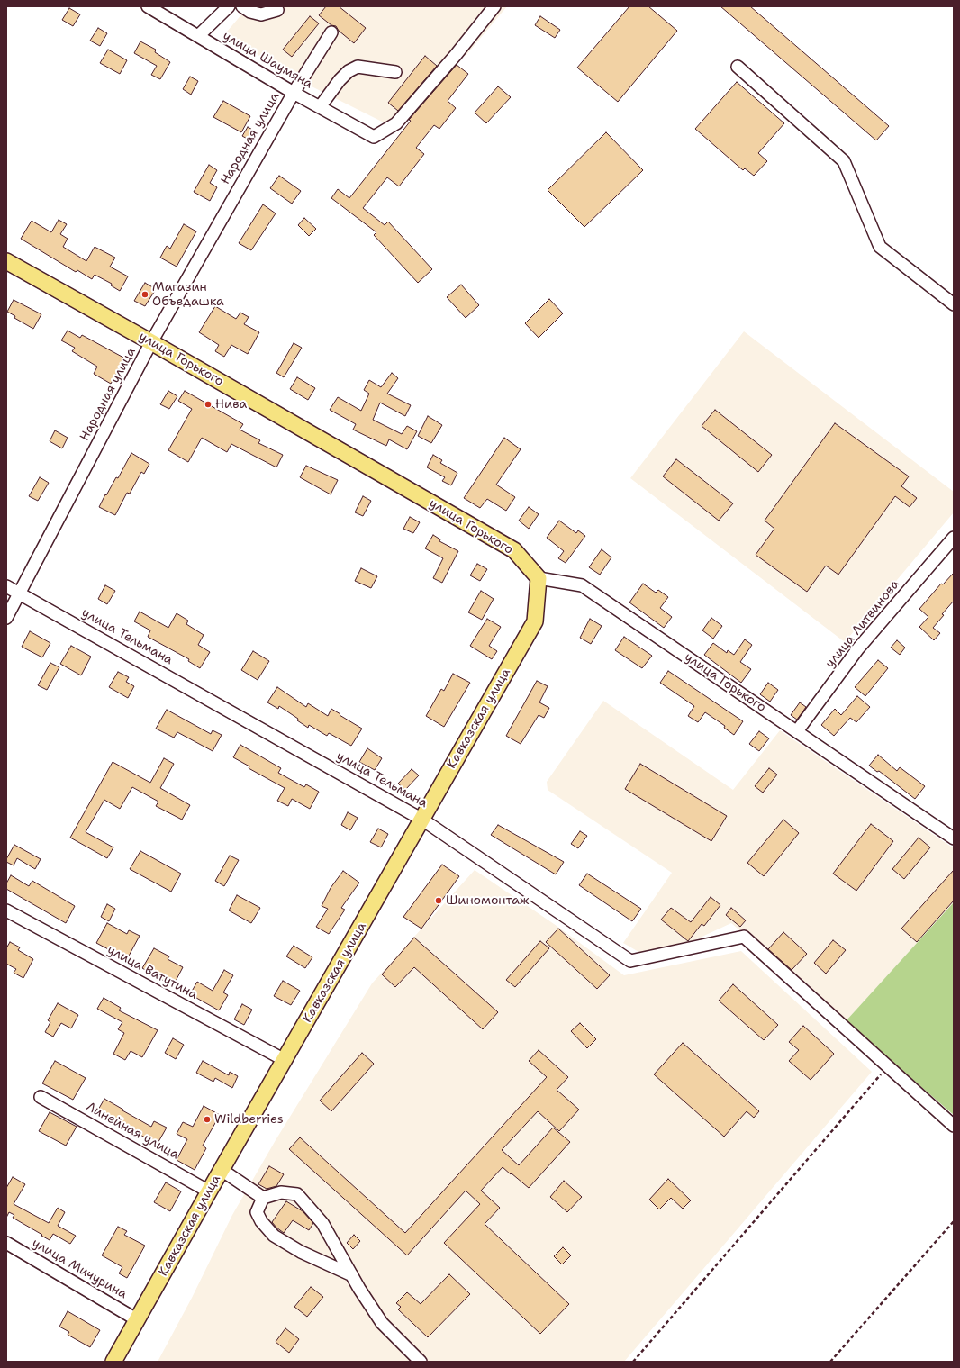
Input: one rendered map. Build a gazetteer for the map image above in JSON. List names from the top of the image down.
{
  "streets": {
    "main road": ["улица Горького", "Кавказская улица"],
    "street": [
      "улица Шаумяна",
      "Народная улица",
      "улица Литвинова",
      "улица Тельмана",
      "улица Ватутина",
      "Линейная улица",
      "улица Мичурина"
    ]
  },
  "crossings": [
    ["улица Шаумяна", "Народная улица"],
    ["Народная улица", "улица Горького"],
    ["Народная улица", "улица Тельмана"],
    ["улица Горького", "улица Литвинова"],
    ["улица Горького", "Кавказская улица"],
    ["улица Тельмана", "Кавказская улица"],
    ["Кавказская улица", "улица Ватутина"],
    ["Кавказская улица", "Линейная улица"],
    ["Кавказская улица", "улица Мичурина"]
  ],
  "places": [
    "Магазин Объедашка",
    "Нива",
    "Шиномонтаж",
    "Wildberries"
  ]
}
